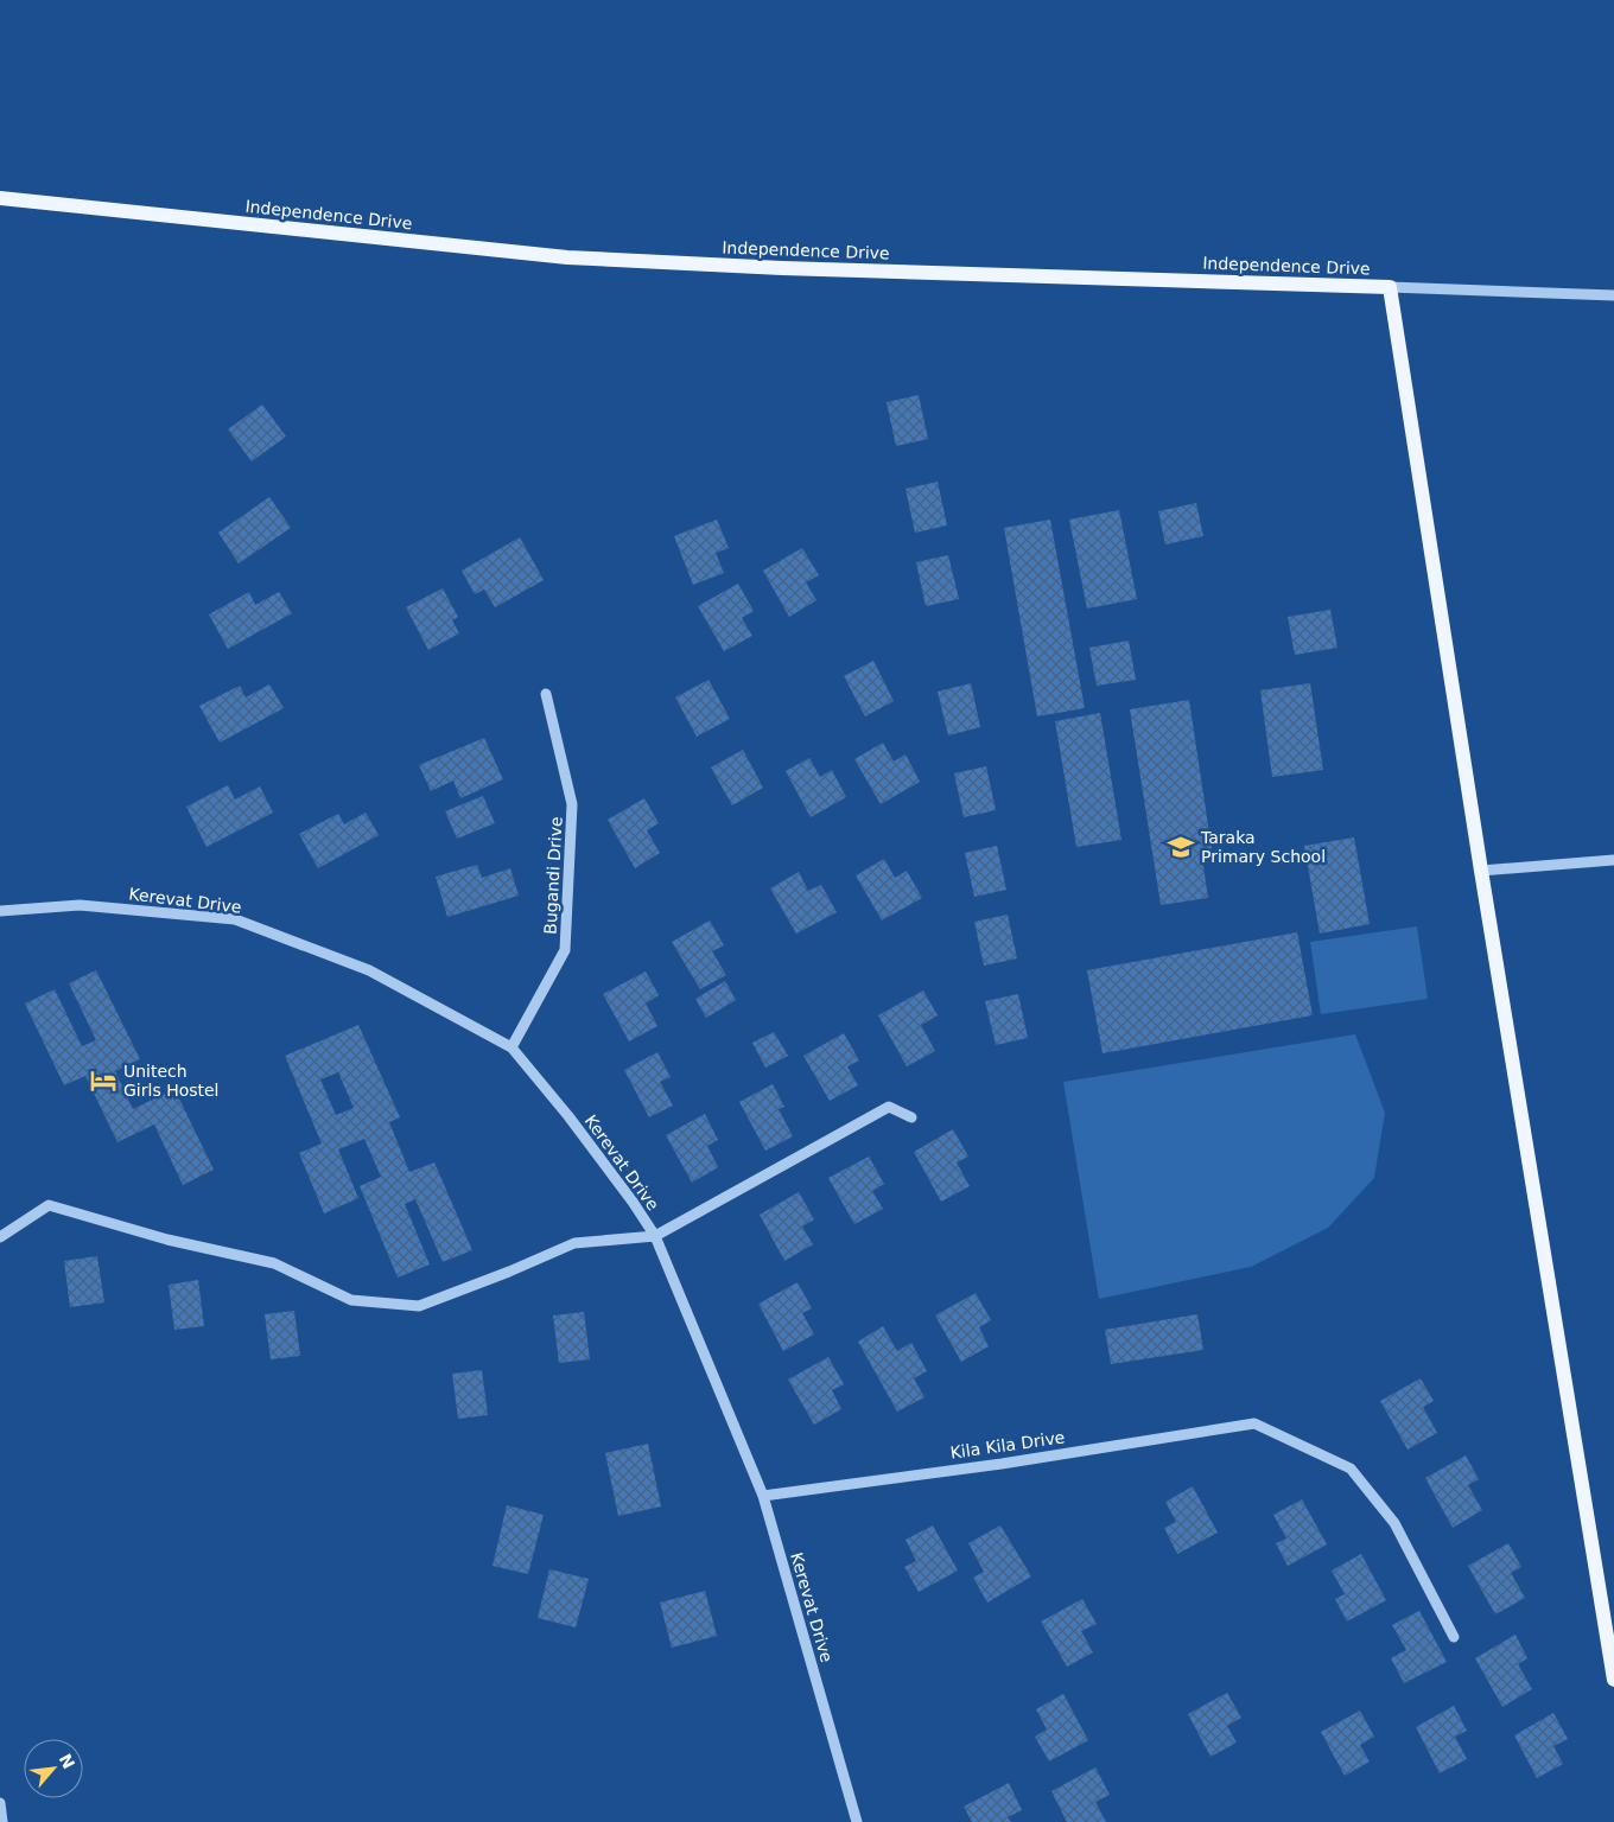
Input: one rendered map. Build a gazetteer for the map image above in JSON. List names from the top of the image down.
{
  "streets": {
    "main road": ["Independence Drive"],
    "street": ["Bugandi Drive", "Kerevat Drive", "Kila Kila Drive"]
  },
  "crossings": [
    ["Bugandi Drive", "Kerevat Drive"],
    ["Kerevat Drive", "Kila Kila Drive"]
  ],
  "places": {
    "school or university": ["Taraka Primary School"],
    "hotel": ["Unitech Girls Hostel"]
  },
  "north": "top right"
}
